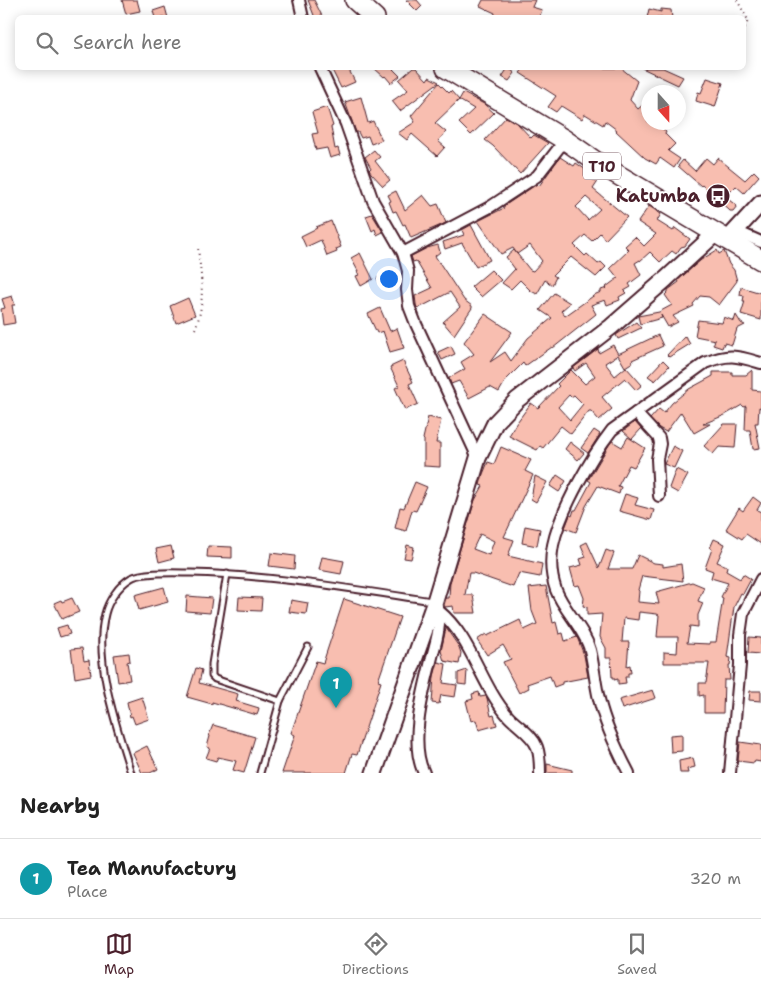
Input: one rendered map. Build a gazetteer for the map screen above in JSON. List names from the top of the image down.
{
  "streets": {
    "highway": ["T10"]
  },
  "places": {
    "bus stop": ["Katumba"]
  },
  "north": "bottom",
  "page": {
    "search": "Search here",
    "pins": "1",
    "heading": "Nearby",
    "list": [
      {
        "mark": "1",
        "name": "Tea Manufactury",
        "note": "Place",
        "value": "320 m"
      }
    ],
    "nav": ["Map", "Directions", "Saved"]
  }
}
